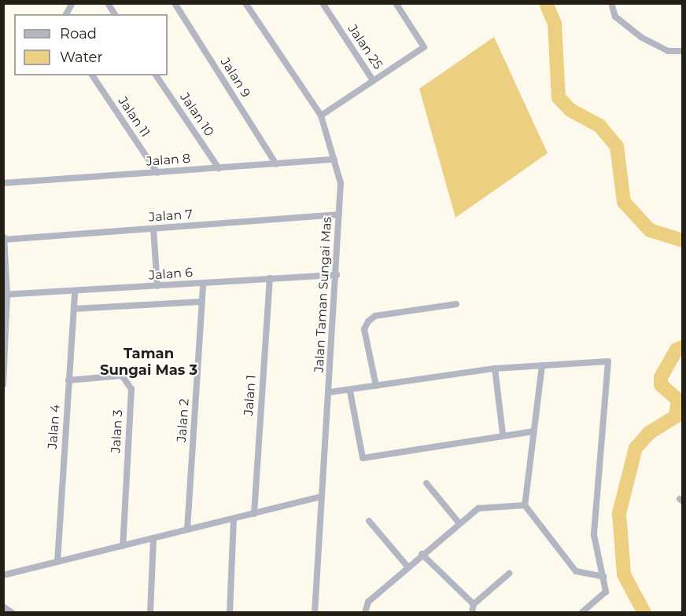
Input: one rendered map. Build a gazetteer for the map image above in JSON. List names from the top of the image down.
{
  "streets": {
    "street": [
      "Jalan 25",
      "Jalan 9",
      "Jalan 10",
      "Jalan 11",
      "Jalan 8",
      "Jalan 7",
      "Jalan 6",
      "Jalan Taman Sungai Mas",
      "Jalan 1",
      "Jalan 2",
      "Jalan 4",
      "Jalan 3"
    ]
  },
  "crossings": [
    ["Jalan 9", "Jalan 8"],
    ["Jalan 10", "Jalan 8"],
    ["Jalan 11", "Jalan 8"],
    ["Jalan 8", "Jalan Taman Sungai Mas"],
    ["Jalan 7", "Jalan Taman Sungai Mas"],
    ["Jalan 6", "Jalan Taman Sungai Mas"],
    ["Jalan 6", "Jalan 1"],
    ["Jalan 6", "Jalan 2"],
    ["Jalan 6", "Jalan 4"],
    ["Jalan 4", "Jalan 3"]
  ],
  "districts": ["Taman Sungai Mas 3"],
  "legend": ["Road", "Water"]
}
